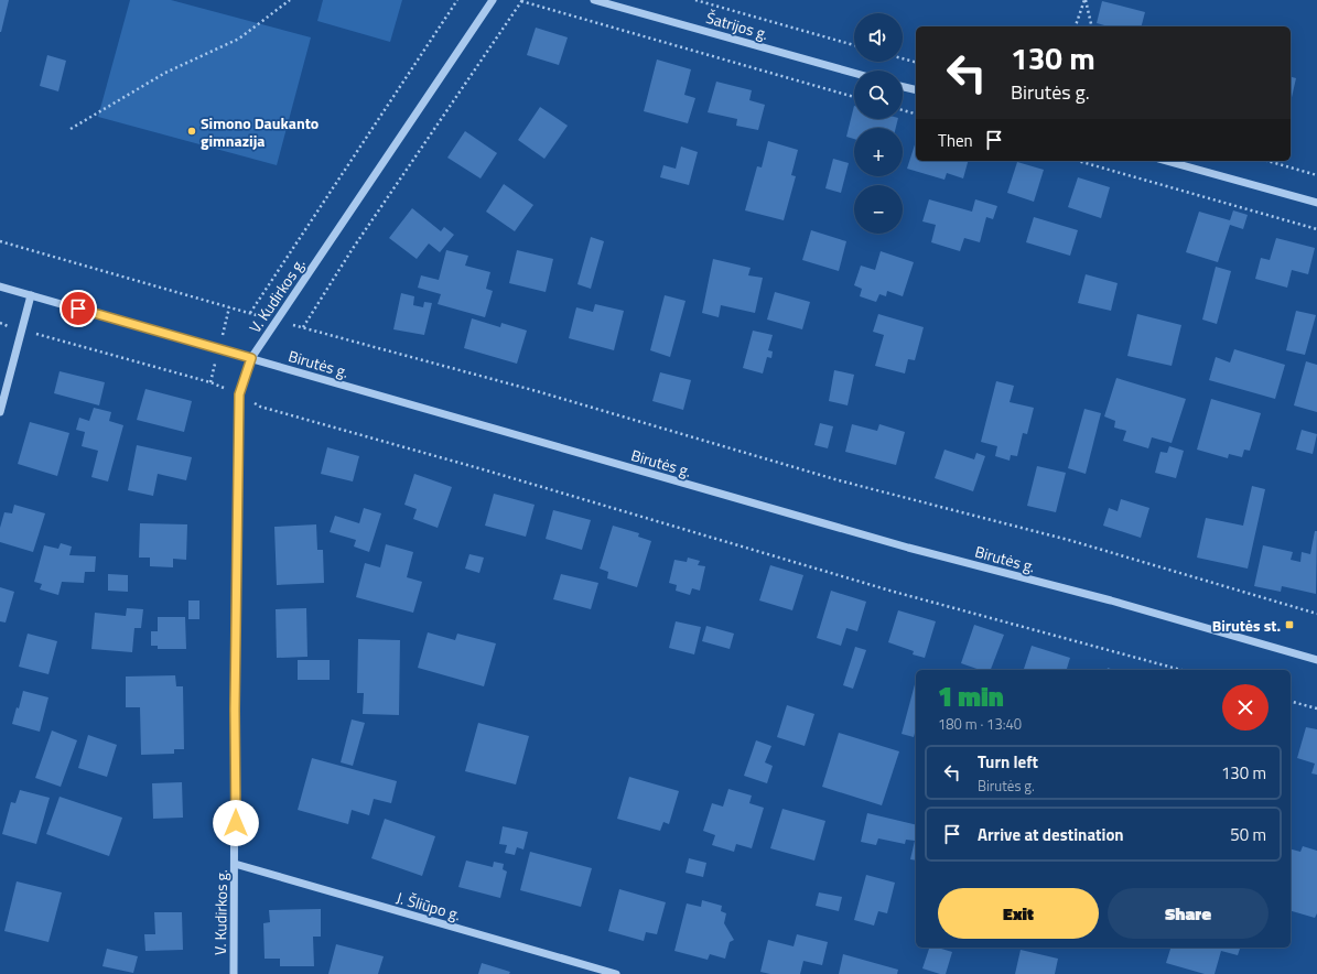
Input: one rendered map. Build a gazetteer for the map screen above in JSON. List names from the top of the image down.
{
  "streets": {
    "street": [
      "Šatrijos g.",
      "V. Kudirkos g.",
      "Birutės g.",
      "J. Šliūpo g."
    ]
  },
  "crossings": [
    ["V. Kudirkos g.", "Birutės g."],
    ["V. Kudirkos g.", "J. Šliūpo g."]
  ],
  "places": {
    "other": ["Simono Daukanto gimnazija"],
    "transit": ["Birutės st."]
  },
  "page": {
    "map_buttons": ["+", "−"],
    "turn": ["130 m", "Birutės g."],
    "then": "Then",
    "heading": ["1 min", "180 m · 13:40"],
    "list": [
      {
        "name": "Turn left",
        "note": "Birutės g.",
        "value": "130 m"
      },
      {
        "name": "Arrive at destination",
        "value": "50 m"
      }
    ],
    "buttons": ["Exit", "Share"]
  }
}
